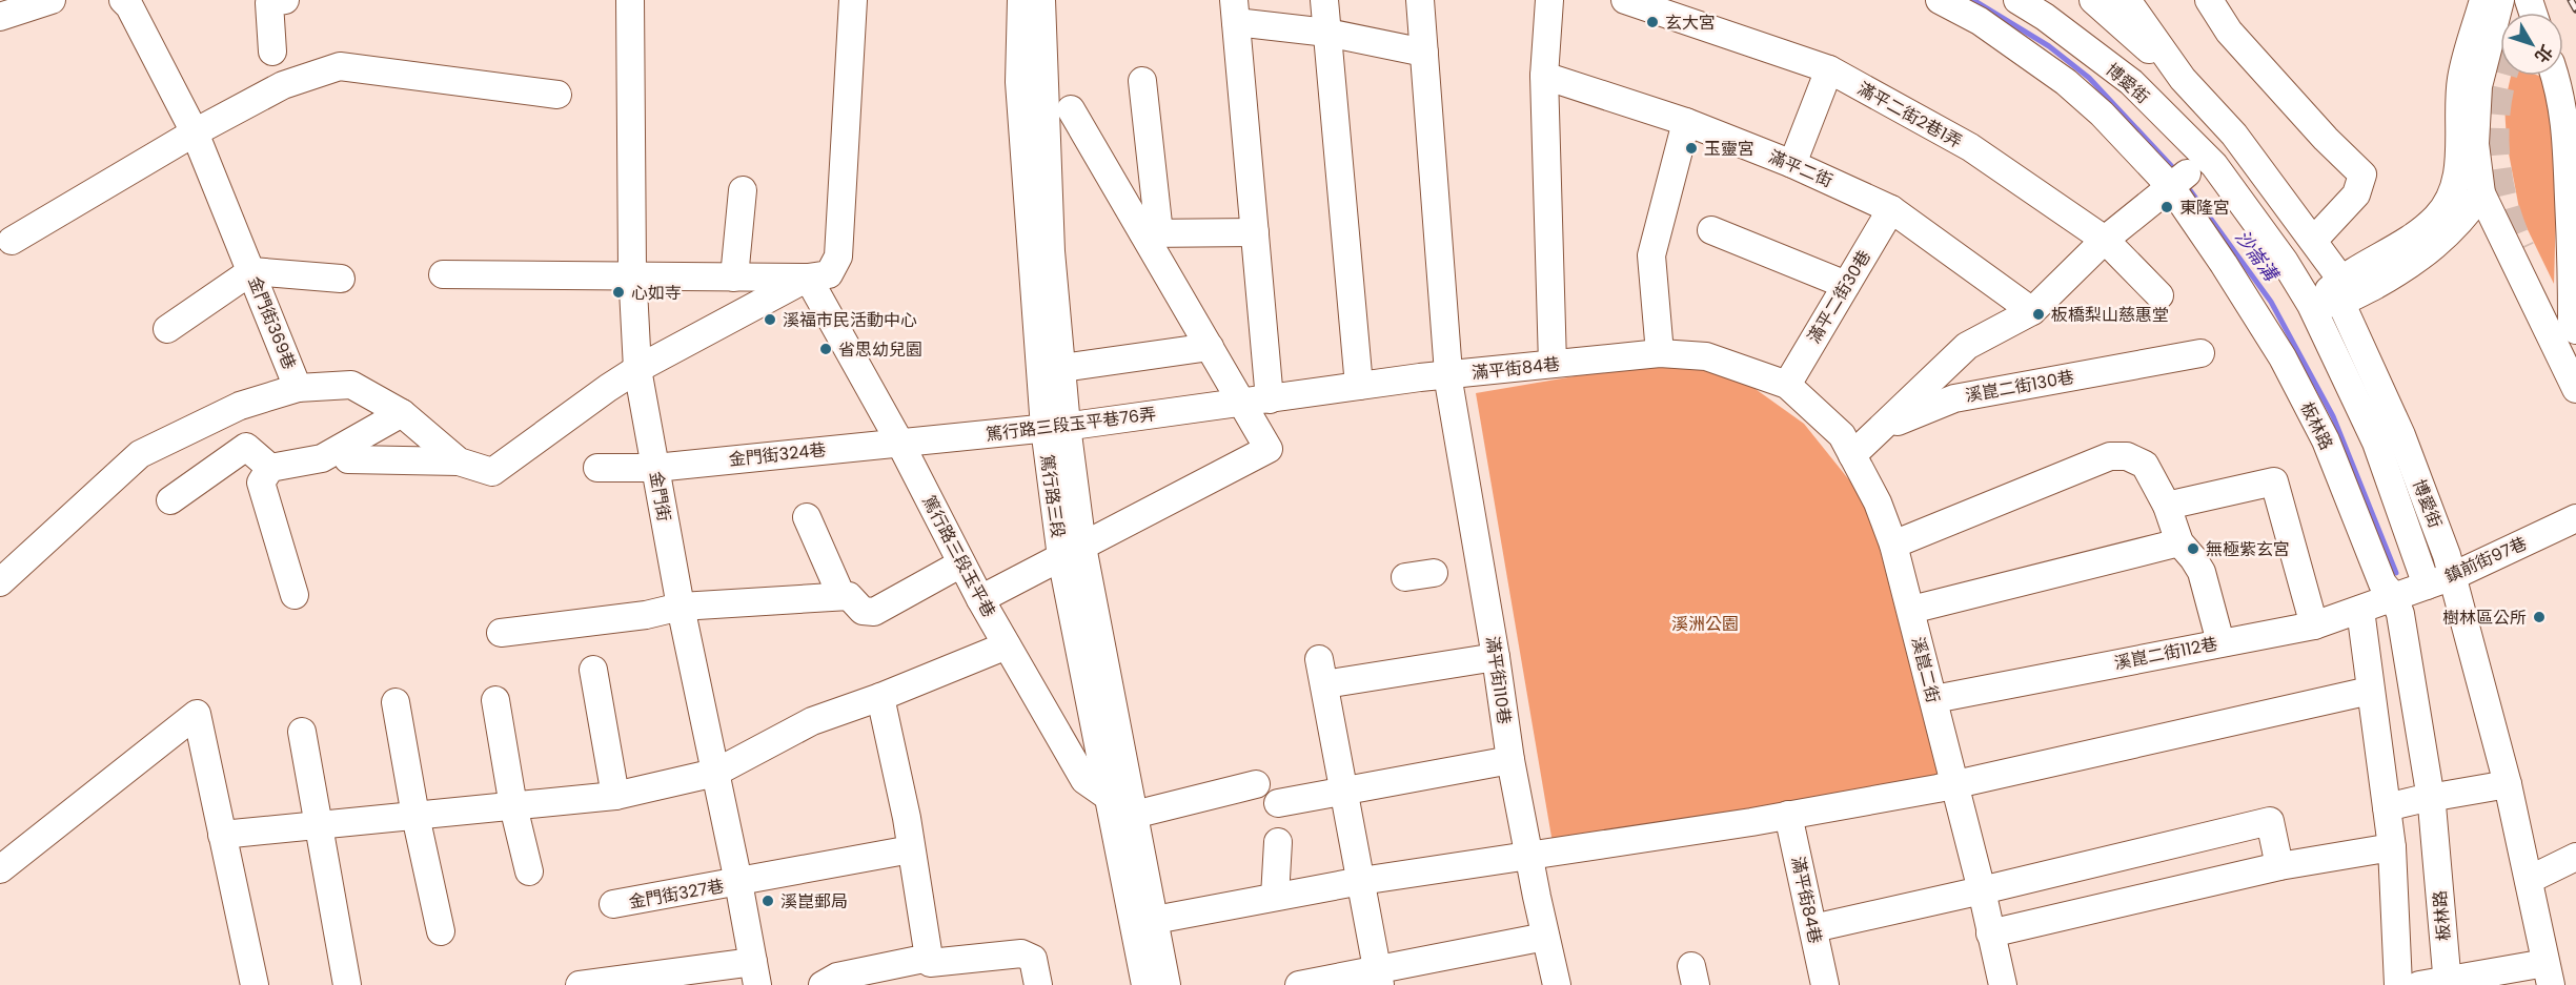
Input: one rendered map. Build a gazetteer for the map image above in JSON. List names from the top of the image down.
{
  "streets": {
    "street": [
      "博愛街",
      "滿平二街2巷1弄",
      "滿平二街",
      "滿平二街30巷",
      "金門街369巷",
      "滿平街84巷",
      "溪崑二街130巷",
      "篤行路三段玉平巷76弄",
      "板林路",
      "金門街324巷",
      "金門街",
      "篤行路三段",
      "篤行路三段玉平巷",
      "鎮前街97巷",
      "溪崑二街112巷",
      "溪崑二街",
      "滿平街110巷",
      "金門街327巷"
    ]
  },
  "crossings": [
    ["博愛街", "鎮前街97巷"],
    ["滿平二街", "滿平二街30巷"],
    ["滿平二街30巷", "滿平街84巷"],
    ["滿平二街30巷", "溪崑二街"],
    ["金門街369巷", "金門街"],
    ["滿平街84巷", "篤行路三段玉平巷76弄"],
    ["滿平街84巷", "溪崑二街"],
    ["滿平街84巷", "滿平街110巷"],
    ["溪崑二街130巷", "溪崑二街"],
    ["篤行路三段玉平巷76弄", "金門街324巷"],
    ["篤行路三段玉平巷76弄", "篤行路三段"],
    ["篤行路三段玉平巷76弄", "篤行路三段玉平巷"],
    ["板林路", "鎮前街97巷"],
    ["板林路", "溪崑二街112巷"],
    ["金門街324巷", "金門街"],
    ["金門街324巷", "篤行路三段玉平巷"],
    ["金門街", "金門街327巷"],
    ["篤行路三段", "篤行路三段玉平巷"],
    ["鎮前街97巷", "溪崑二街112巷"],
    ["溪崑二街112巷", "溪崑二街"]
  ],
  "water": ["沙崙溝"],
  "parks": ["溪洲公園"],
  "places": [
    "玄大宮",
    "玉靈宮",
    "東隆宮",
    "心如寺",
    "板橋梨山慈惠堂",
    "溪福市民活動中心",
    "省思幼兒園",
    "無極紫玄宮",
    "樹林區公所",
    "溪崑郵局"
  ],
  "north": "bottom right"
}
